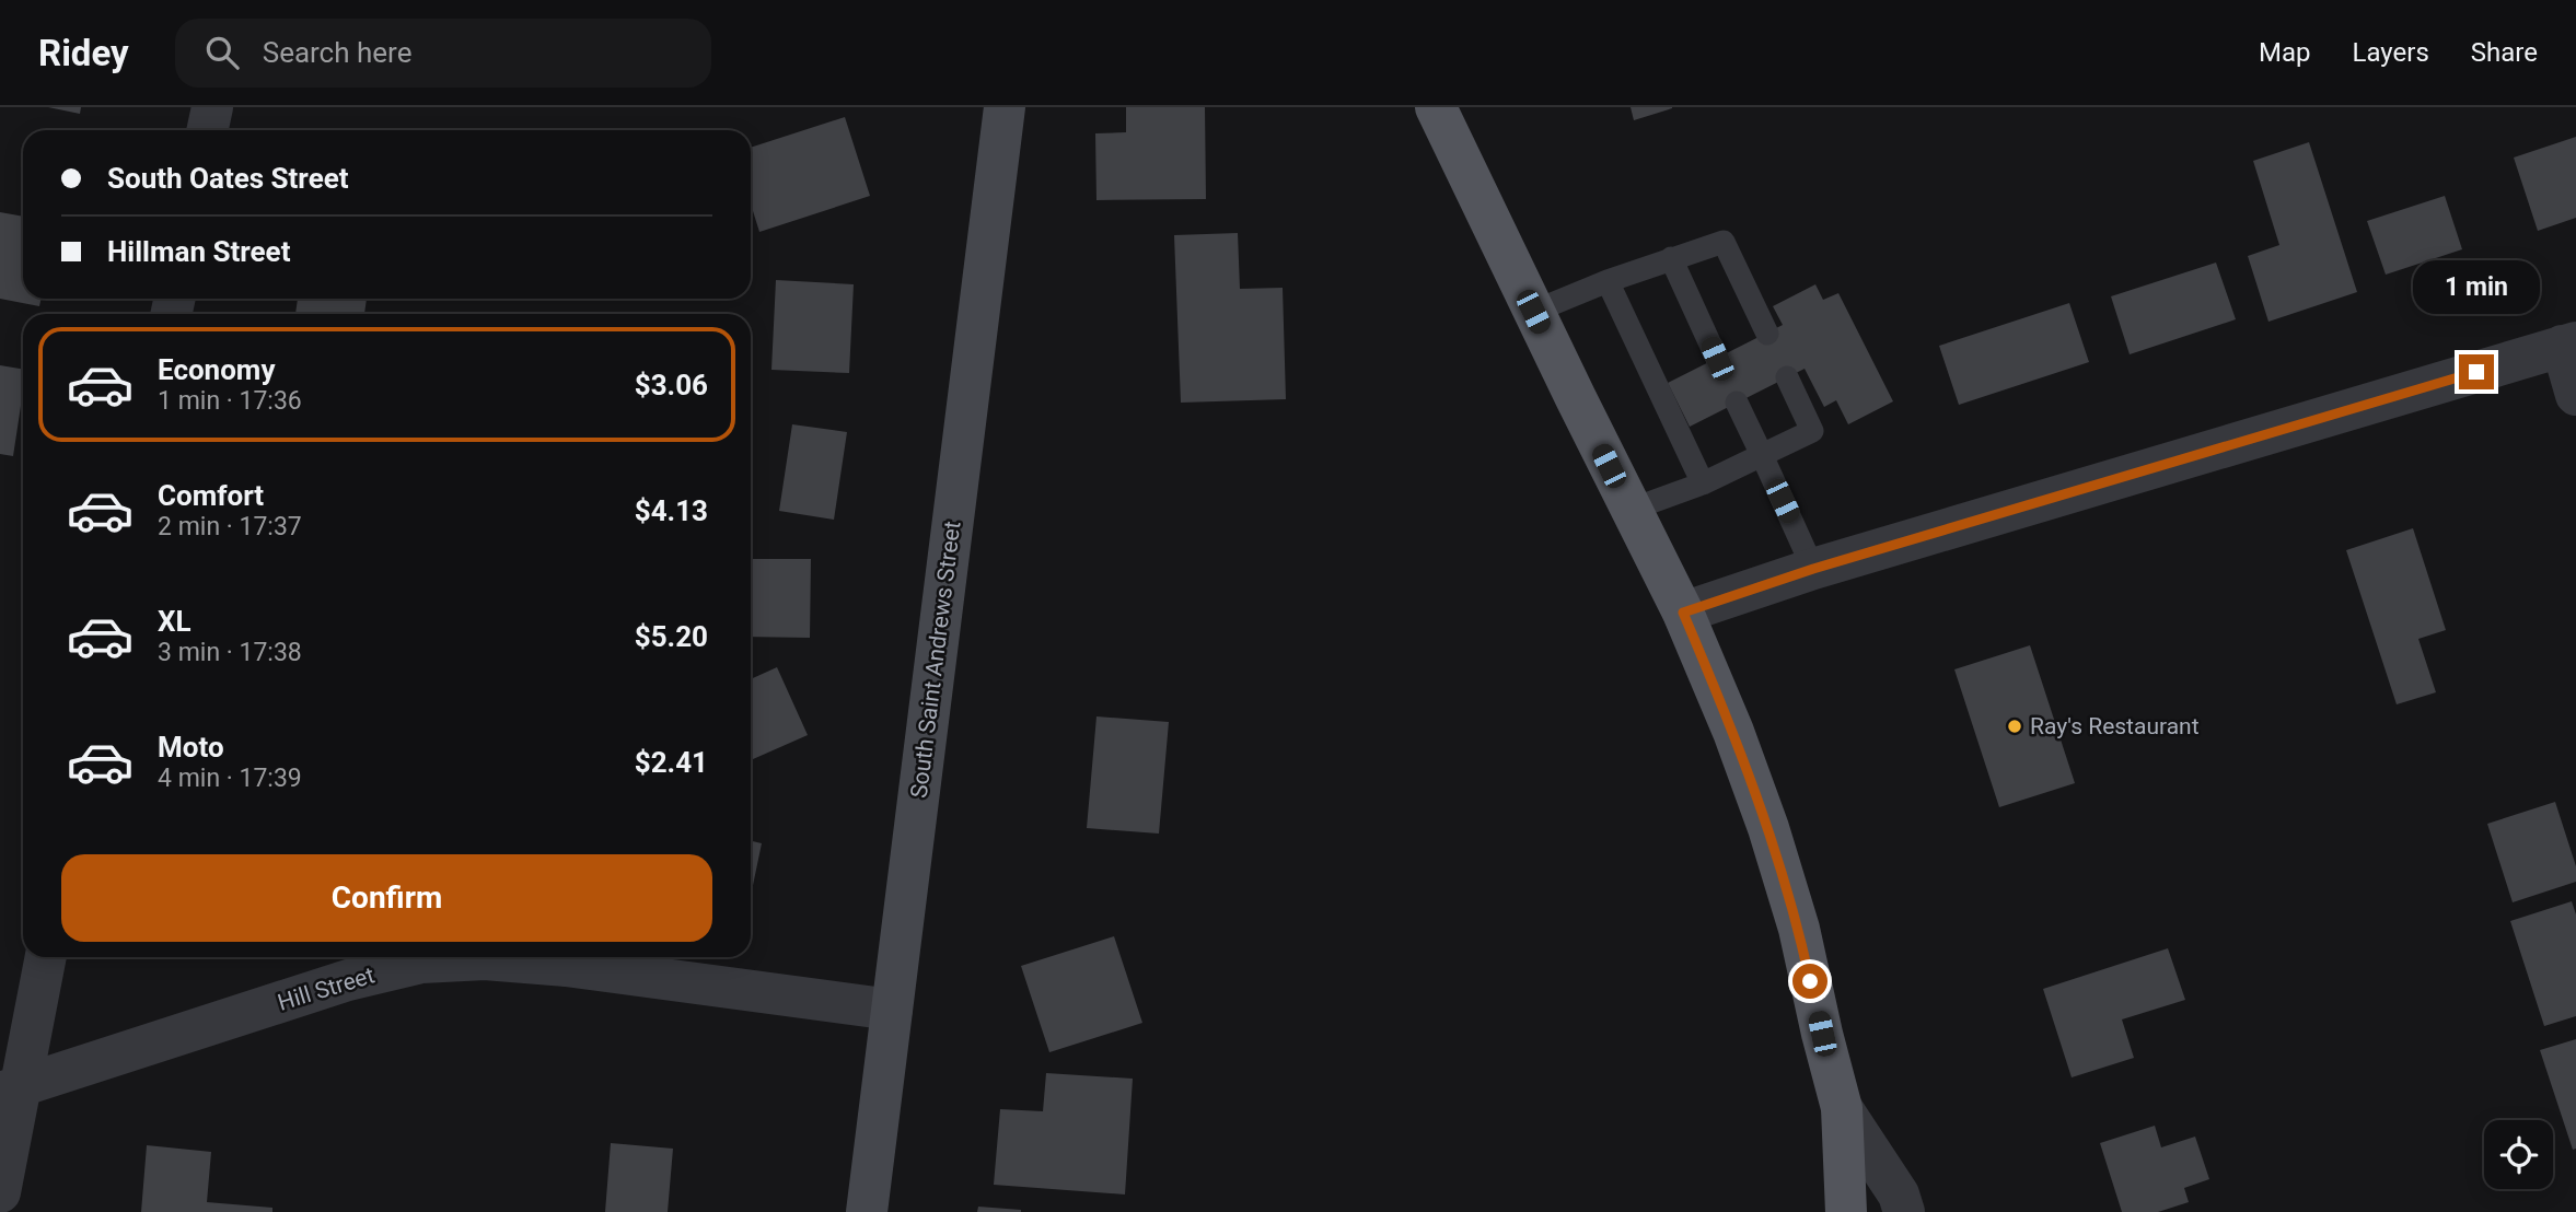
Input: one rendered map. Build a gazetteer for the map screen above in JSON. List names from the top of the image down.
{
  "streets": {
    "street": ["South Saint Andrews Street", "Hill Street"]
  },
  "crossings": [
    ["South Saint Andrews Street", "Hill Street"]
  ],
  "places": ["Ray's Restaurant"],
  "page": {
    "header": "Ridey",
    "search": "Search here",
    "nav": ["Map", "Layers", "Share"],
    "banner": ["South Oates Street", "Hillman Street"],
    "bubble": "1 min",
    "list": [
      {
        "name": "Economy",
        "note": "1 min · 17:36",
        "value": "$3.06"
      },
      {
        "name": "Comfort",
        "note": "2 min · 17:37",
        "value": "$4.13"
      },
      {
        "name": "XL",
        "note": "3 min · 17:38",
        "value": "$5.20"
      },
      {
        "name": "Moto",
        "note": "4 min · 17:39",
        "value": "$2.41"
      }
    ],
    "buttons": "Confirm"
  }
}
